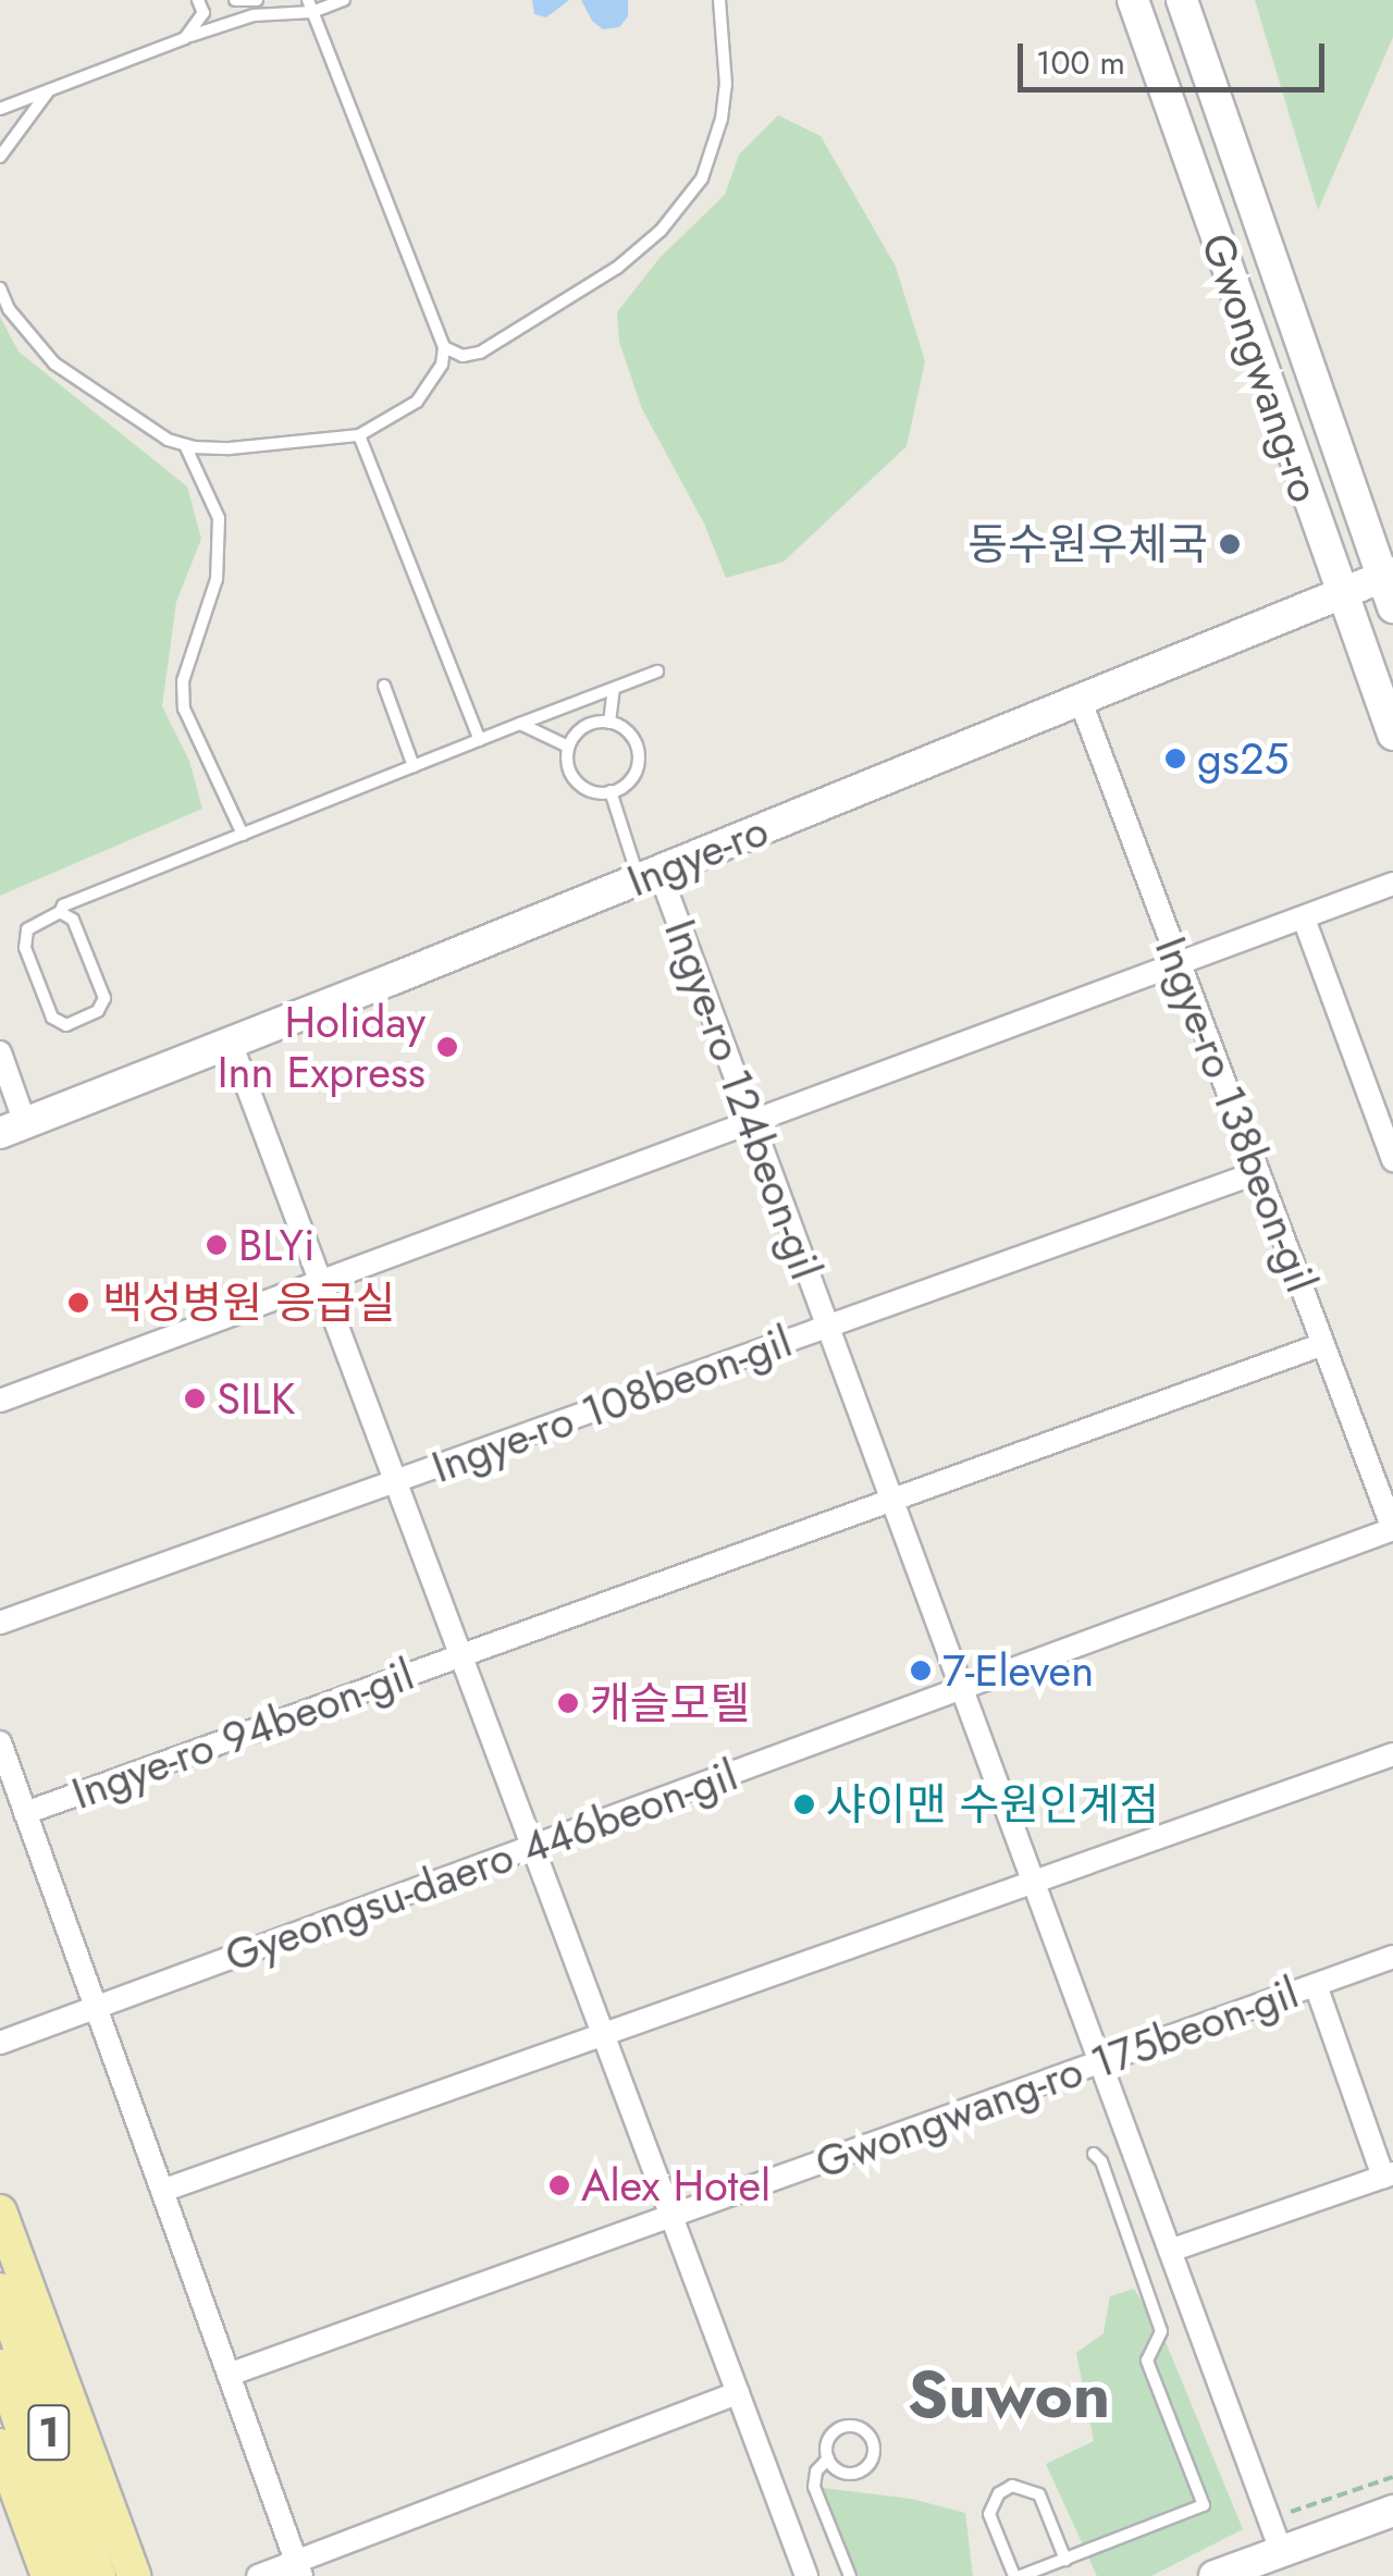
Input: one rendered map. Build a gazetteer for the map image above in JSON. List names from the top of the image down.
{
  "streets": {
    "main road": ["1"],
    "street": [
      "Gwongwang-ro",
      "Ingye-ro",
      "Ingye-ro 124beon-gil",
      "Ingye-ro 138beon-gil",
      "Ingye-ro 108beon-gil",
      "Ingye-ro 94beon-gil",
      "Gyeongsu-daero 446beon-gil",
      "Gwongwang-ro 175beon-gil"
    ]
  },
  "crossings": [
    ["Gwongwang-ro", "Ingye-ro"],
    ["Ingye-ro", "Ingye-ro 124beon-gil"],
    ["Ingye-ro", "Ingye-ro 138beon-gil"],
    ["Ingye-ro", "Ingye-ro 108beon-gil"],
    ["Ingye-ro 124beon-gil", "Ingye-ro 138beon-gil"],
    ["Ingye-ro 124beon-gil", "Ingye-ro 108beon-gil"],
    ["Ingye-ro 124beon-gil", "Gyeongsu-daero 446beon-gil"],
    ["Ingye-ro 124beon-gil", "Gwongwang-ro 175beon-gil"],
    ["Ingye-ro 138beon-gil", "Gyeongsu-daero 446beon-gil"],
    ["Ingye-ro 108beon-gil", "Ingye-ro 94beon-gil"],
    ["Ingye-ro 108beon-gil", "Gyeongsu-daero 446beon-gil"],
    ["Ingye-ro 108beon-gil", "Gwongwang-ro 175beon-gil"],
    ["Ingye-ro 94beon-gil", "Gyeongsu-daero 446beon-gil"],
    ["Ingye-ro 94beon-gil", "Gwongwang-ro 175beon-gil"]
  ],
  "districts": ["Suwon"],
  "places": [
    "동수원우체국",
    "gs25",
    "Holiday Inn Express",
    "BLYi",
    "백성병원 응급실",
    "SILK",
    "7-Eleven",
    "캐슬모텔",
    "샤이맨 수원인계점",
    "Alex Hotel"
  ],
  "scale_bar": "100 m"
}
